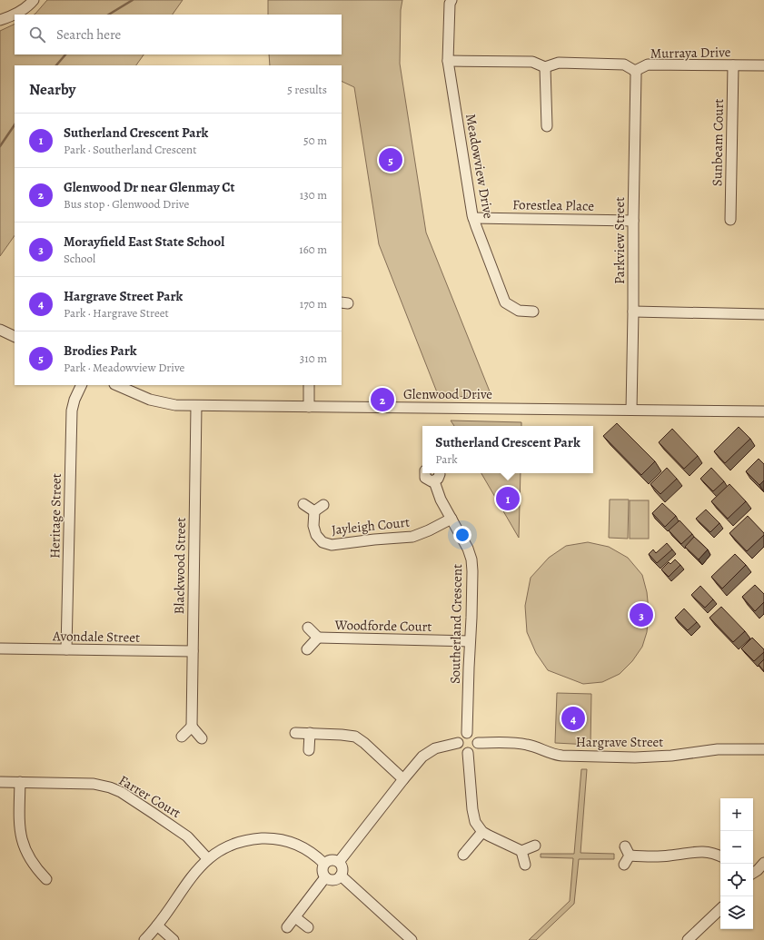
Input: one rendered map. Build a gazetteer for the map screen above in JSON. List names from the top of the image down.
{
  "streets": {
    "street": [
      "Murraya Drive",
      "Sunbeam Court",
      "Meadowview Drive",
      "Forestlea Place",
      "Parkview Street",
      "Glenwood Drive",
      "Heritage Street",
      "Jayleigh Court",
      "Blackwood Street",
      "Southerland Crescent",
      "Woodforde Court",
      "Avondale Street",
      "Hargrave Street",
      "Farrer Court"
    ]
  },
  "crossings": [
    ["Murraya Drive", "Sunbeam Court"],
    ["Murraya Drive", "Parkview Street"],
    ["Meadowview Drive", "Forestlea Place"],
    ["Forestlea Place", "Parkview Street"],
    ["Parkview Street", "Glenwood Drive"],
    ["Glenwood Drive", "Blackwood Street"],
    ["Heritage Street", "Avondale Street"],
    ["Jayleigh Court", "Southerland Crescent"],
    ["Blackwood Street", "Avondale Street"],
    ["Southerland Crescent", "Woodforde Court"],
    ["Southerland Crescent", "Hargrave Street"]
  ],
  "page": {
    "search": "Search here",
    "heading": ["Nearby", "5 results"],
    "list": [
      {
        "mark": "1",
        "name": "Sutherland Crescent Park",
        "note": "Park · Southerland Crescent",
        "value": "50 m"
      },
      {
        "mark": "2",
        "name": "Glenwood Dr near Glenmay Ct",
        "note": "Bus stop · Glenwood Drive",
        "value": "130 m"
      },
      {
        "mark": "3",
        "name": "Morayfield East State School",
        "note": "School",
        "value": "160 m"
      },
      {
        "mark": "4",
        "name": "Hargrave Street Park",
        "note": "Park · Hargrave Street",
        "value": "170 m"
      },
      {
        "mark": "5",
        "name": "Brodies Park",
        "note": "Park · Meadowview Drive",
        "value": "310 m"
      }
    ],
    "pins": [
      "5",
      "2",
      "1",
      "3",
      "4"
    ],
    "popup": ["Sutherland Crescent Park", "Park"],
    "map_buttons": ["+", "−"]
  }
}
